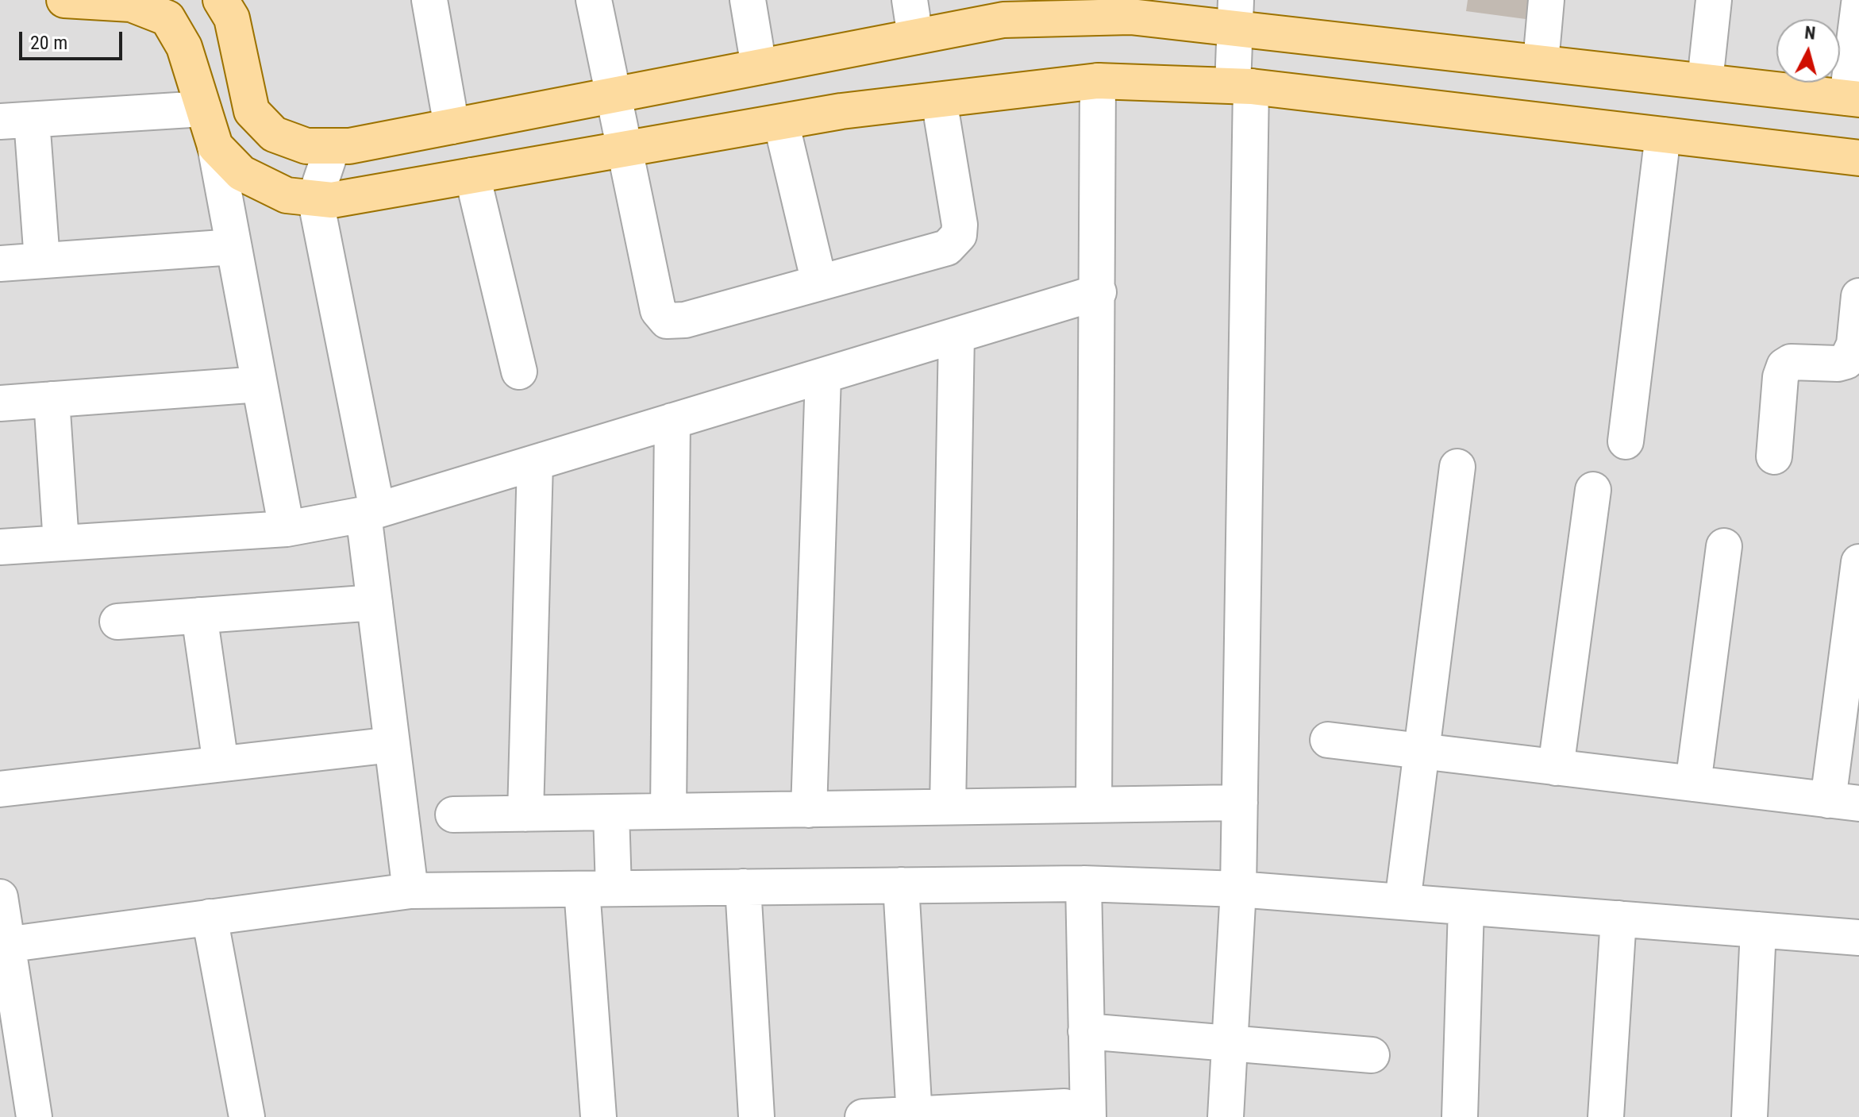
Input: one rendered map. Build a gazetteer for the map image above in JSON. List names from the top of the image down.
{
  "scale_bar": "20 m",
  "north": "top"
}
